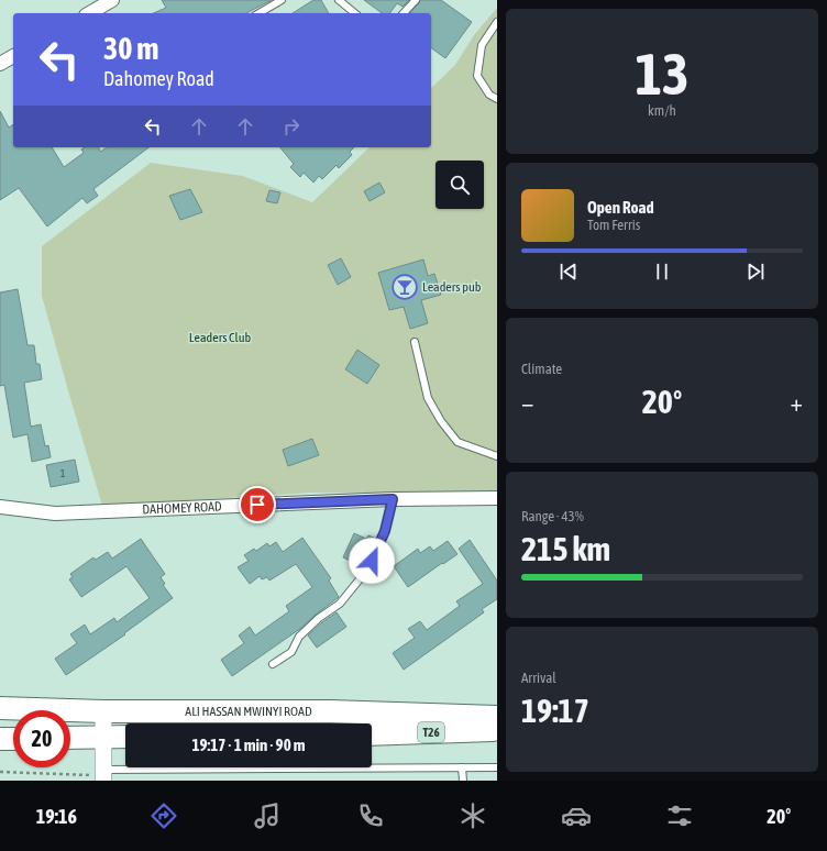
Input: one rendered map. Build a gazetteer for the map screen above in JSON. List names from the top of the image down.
{
  "streets": {
    "highway": ["ALI HASSAN MWINYI ROAD", "T26"],
    "street": ["DAHOMEY ROAD"]
  },
  "parks": ["Leaders Club"],
  "places": {
    "bar": ["Leaders pub"]
  },
  "house_numbers": ["1"],
  "page": {
    "tile": [
      ["13", "km/h"],
      "Climate",
      ["Range · 43%", "215 km"],
      ["Arrival", "19:17"]
    ],
    "turn": ["30 m", "Dahomey Road"],
    "song": ["Open Road", "Tom Ferris"],
    "heat": ["−", "20°", "+"],
    "limit": "20",
    "trip": "19:17 · 1 min · 90 m",
    "tabs": ["19:16", "20°"]
  }
}
